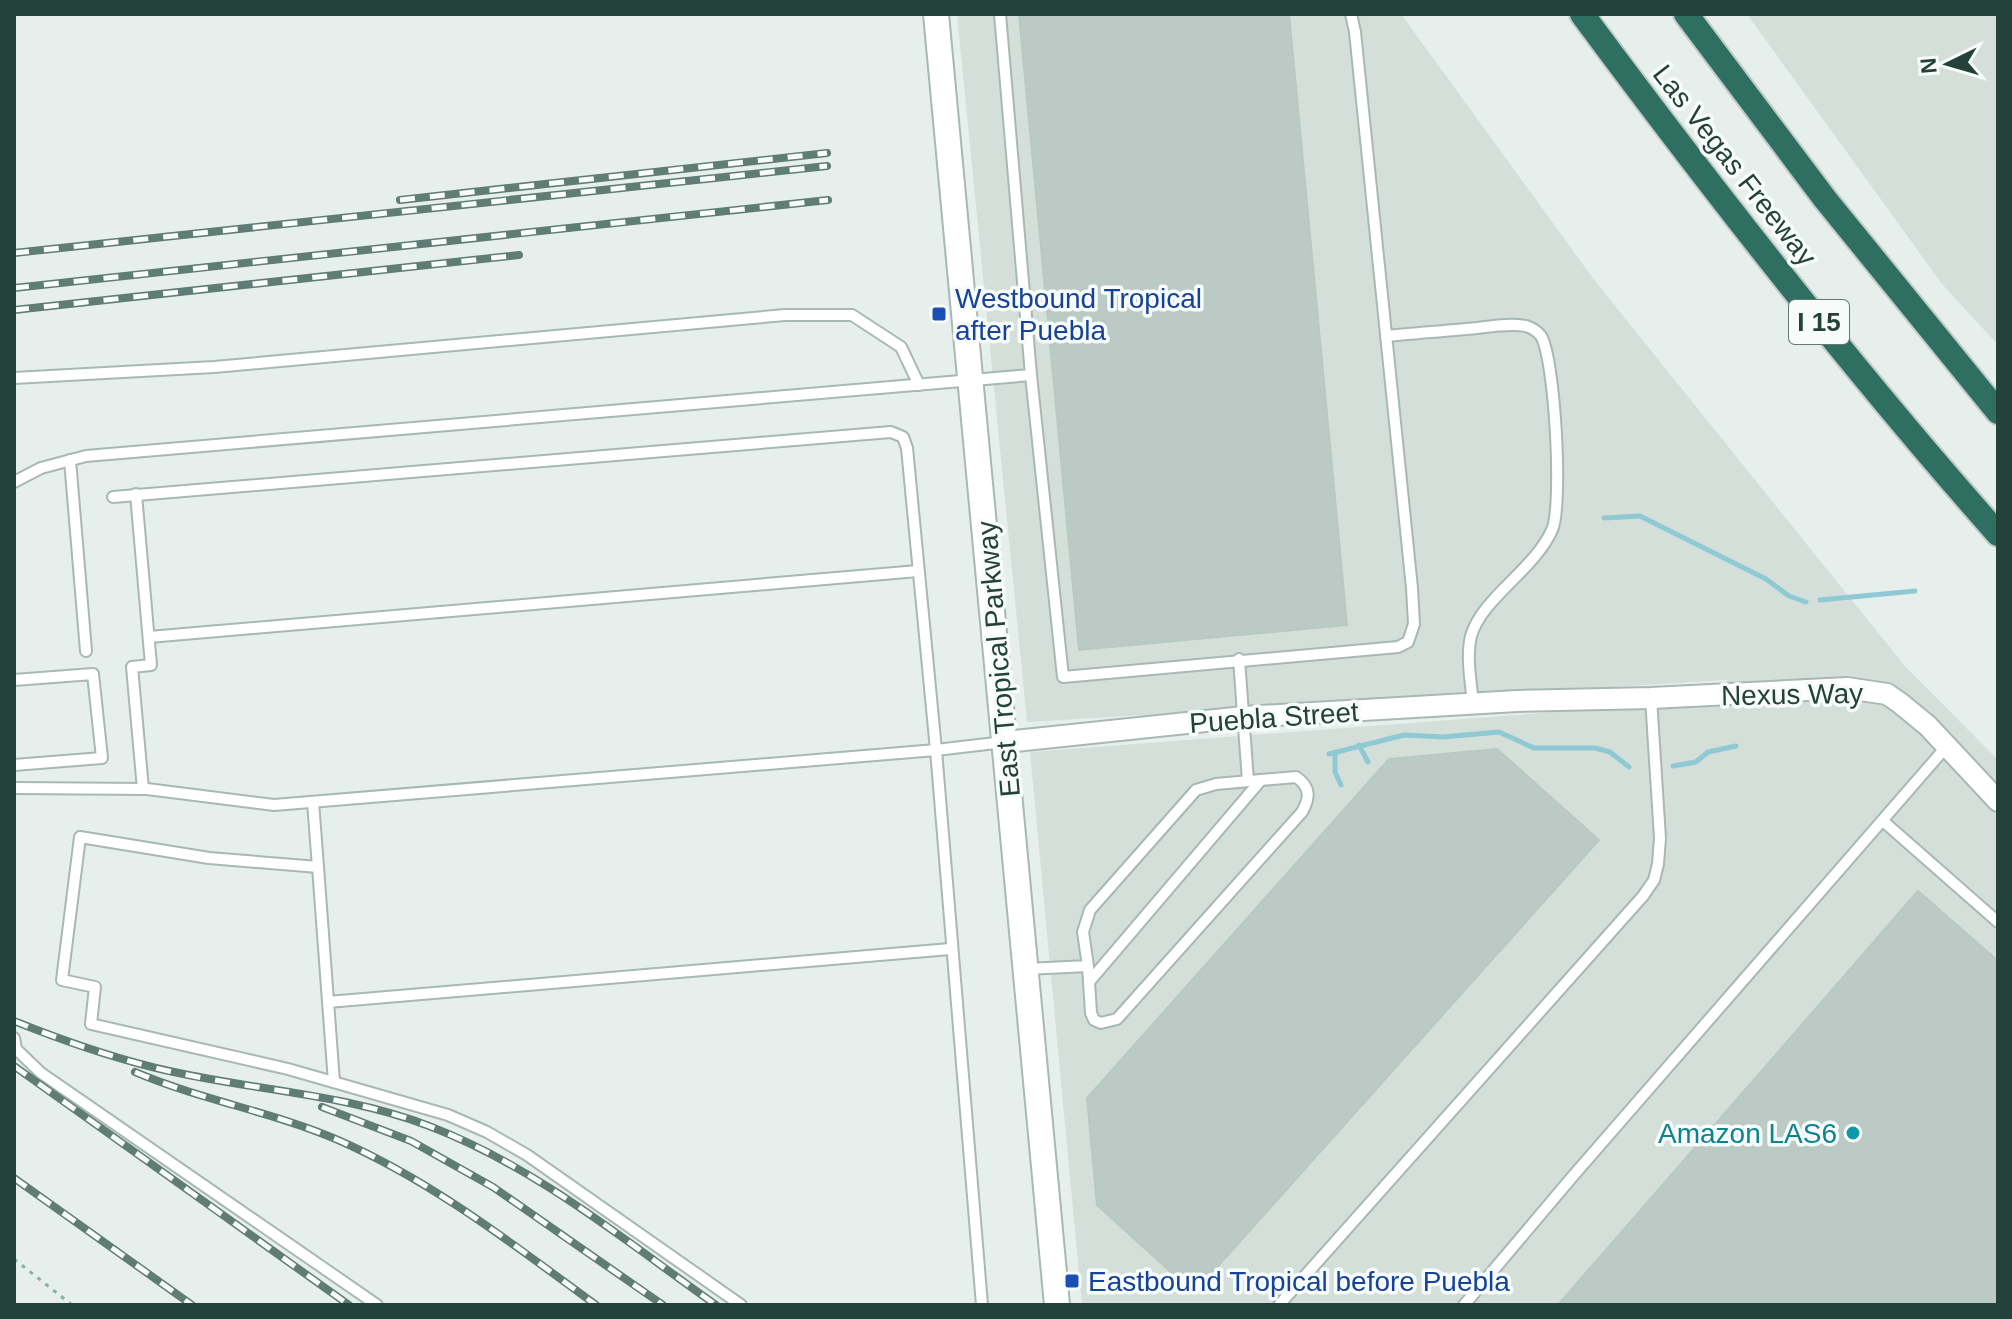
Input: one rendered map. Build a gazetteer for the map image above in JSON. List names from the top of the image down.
{
  "streets": {
    "highway": ["Las Vegas Freeway", "I 15"],
    "street": ["East Tropical Parkway", "Nexus Way", "Puebla Street"]
  },
  "crossings": [
    ["East Tropical Parkway", "Puebla Street"],
    ["Nexus Way", "Puebla Street"]
  ],
  "places": {
    "transit": ["Westbound Tropical after Puebla", "Eastbound Tropical before Puebla"],
    "other": ["Amazon LAS6"]
  },
  "north": "left"
}
